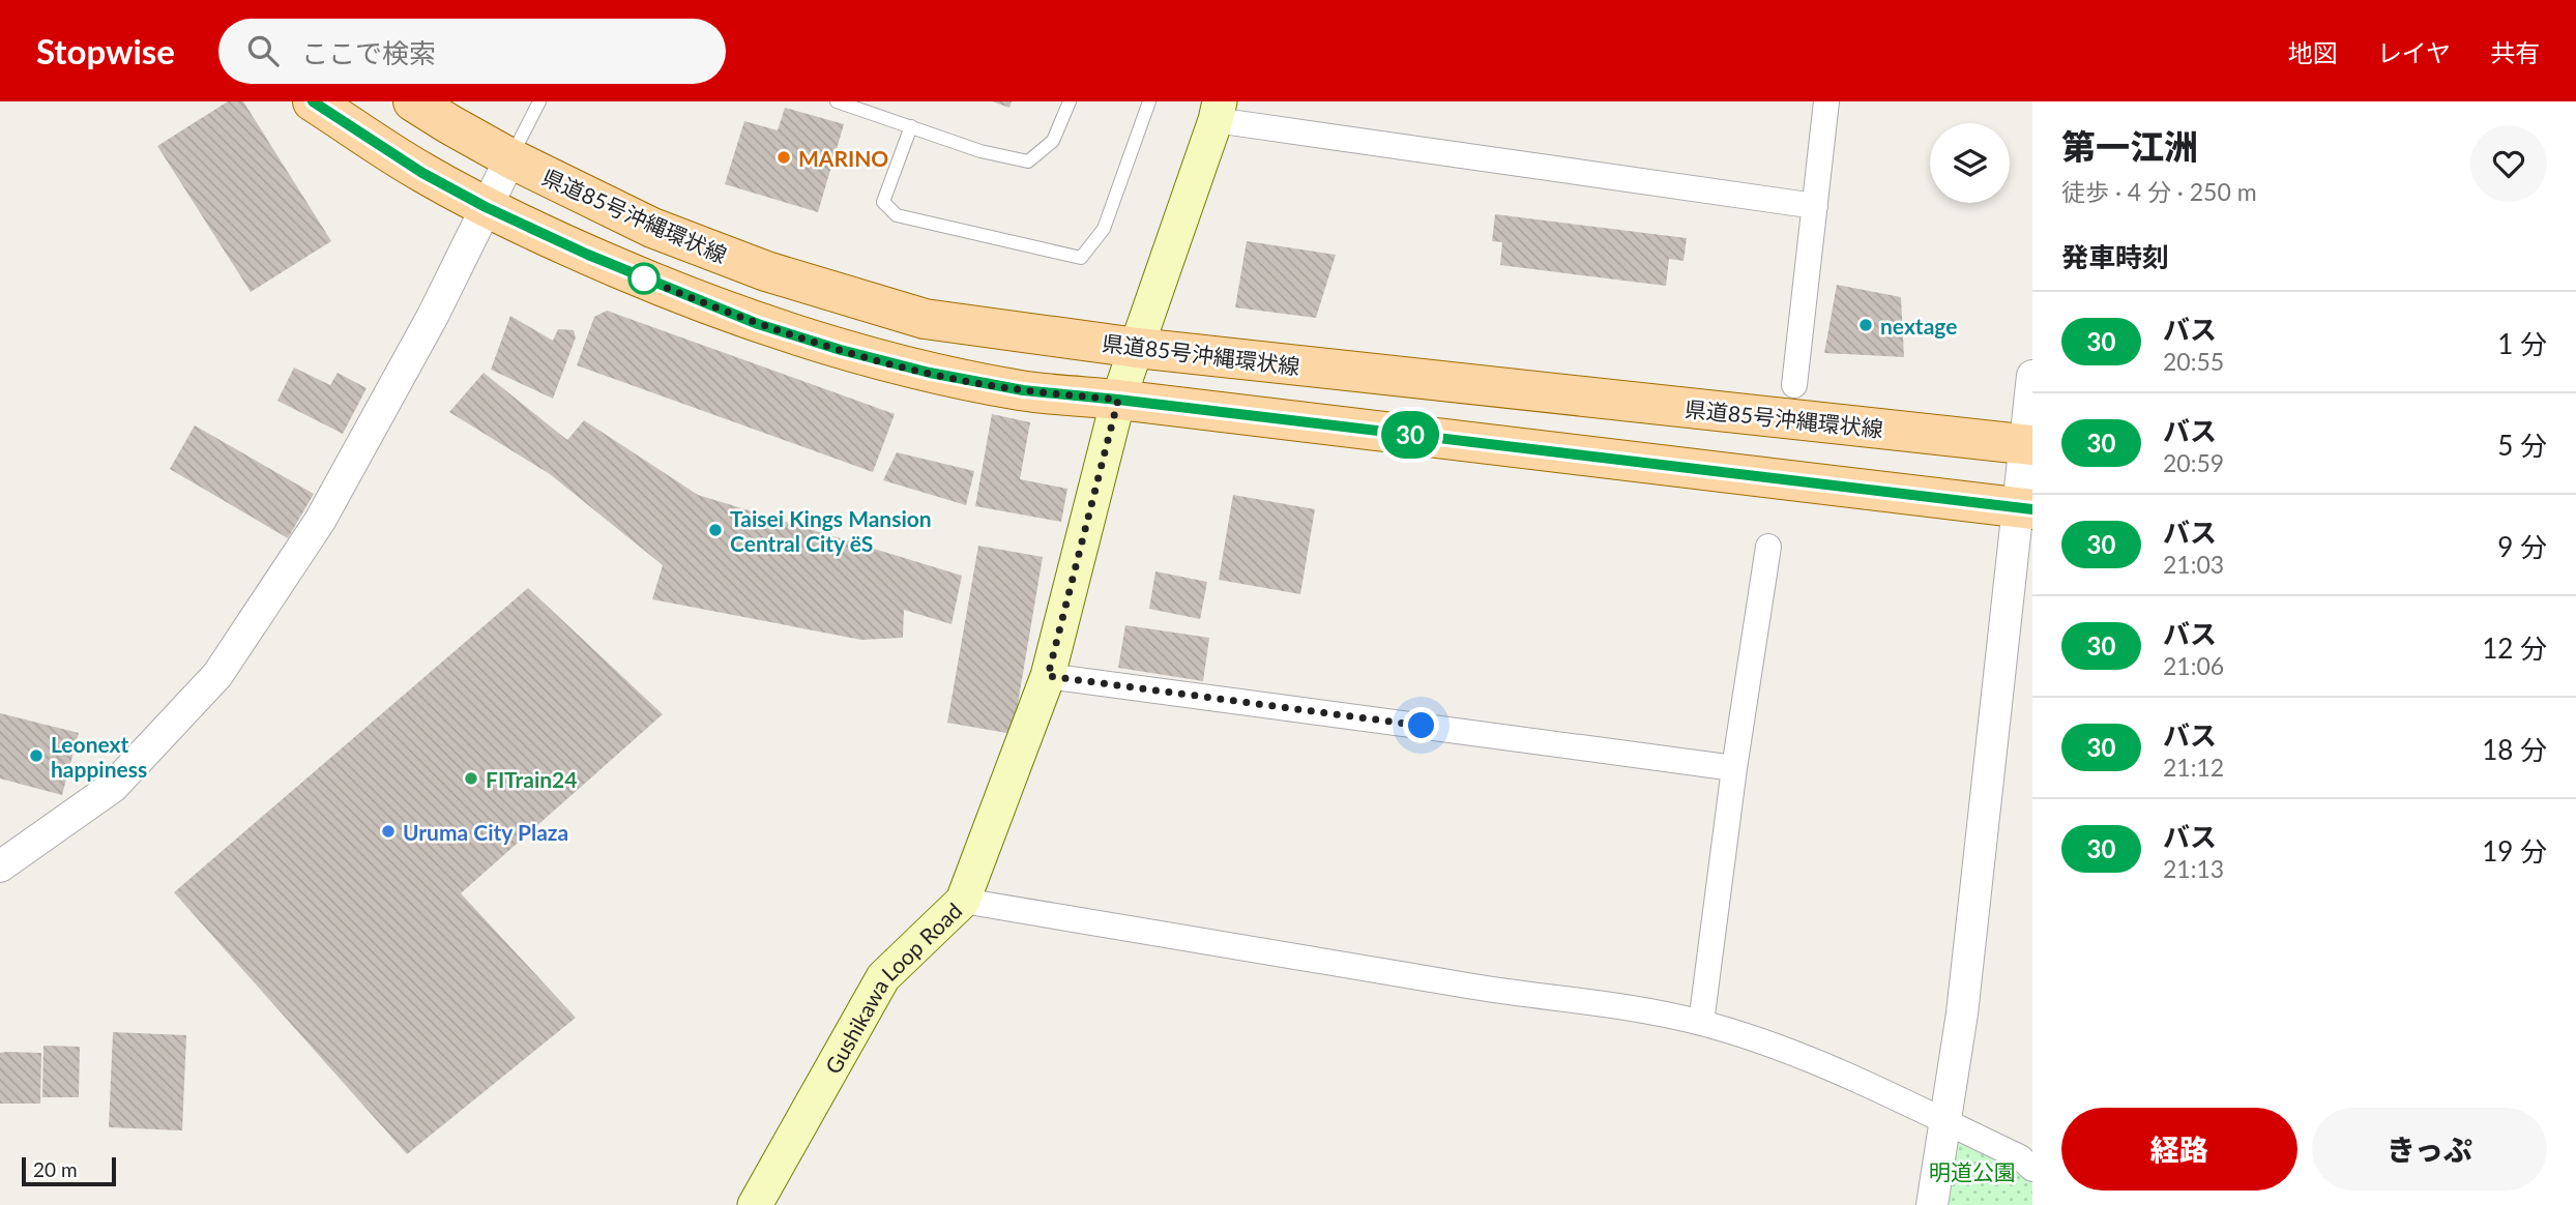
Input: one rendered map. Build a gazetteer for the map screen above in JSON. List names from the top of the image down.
{
  "streets": {
    "main road": ["県道85号沖縄環状線", "Gushikawa Loop Road"]
  },
  "crossings": [
    ["県道85号沖縄環状線", "Gushikawa Loop Road"]
  ],
  "parks": ["明道公園"],
  "places": [
    "MARINO",
    "nextage",
    "Taisei Kings Mansion Central City ëS",
    "Leonext happiness",
    "FITrain24",
    "Uruma City Plaza"
  ],
  "lines": ["bus line 30"],
  "scale_bar": "20 m",
  "page": {
    "header": "Stopwise",
    "search": "ここで検索",
    "nav": ["地図", "レイヤ", "共有"],
    "on_map": "30",
    "heading": [
      ["第一江洲", "徒歩 · 4 分 · 250 m"],
      "発車時刻"
    ],
    "list": [
      {
        "mark": "30",
        "name": "バス",
        "note": "20:55",
        "value": "1 分"
      },
      {
        "mark": "30",
        "name": "バス",
        "note": "20:59",
        "value": "5 分"
      },
      {
        "mark": "30",
        "name": "バス",
        "note": "21:03",
        "value": "9 分"
      },
      {
        "mark": "30",
        "name": "バス",
        "note": "21:06",
        "value": "12 分"
      },
      {
        "mark": "30",
        "name": "バス",
        "note": "21:12",
        "value": "18 分"
      },
      {
        "mark": "30",
        "name": "バス",
        "note": "21:13",
        "value": "19 分"
      }
    ],
    "buttons": ["経路", "きっぷ"],
    "scale": "20 m"
  }
}
